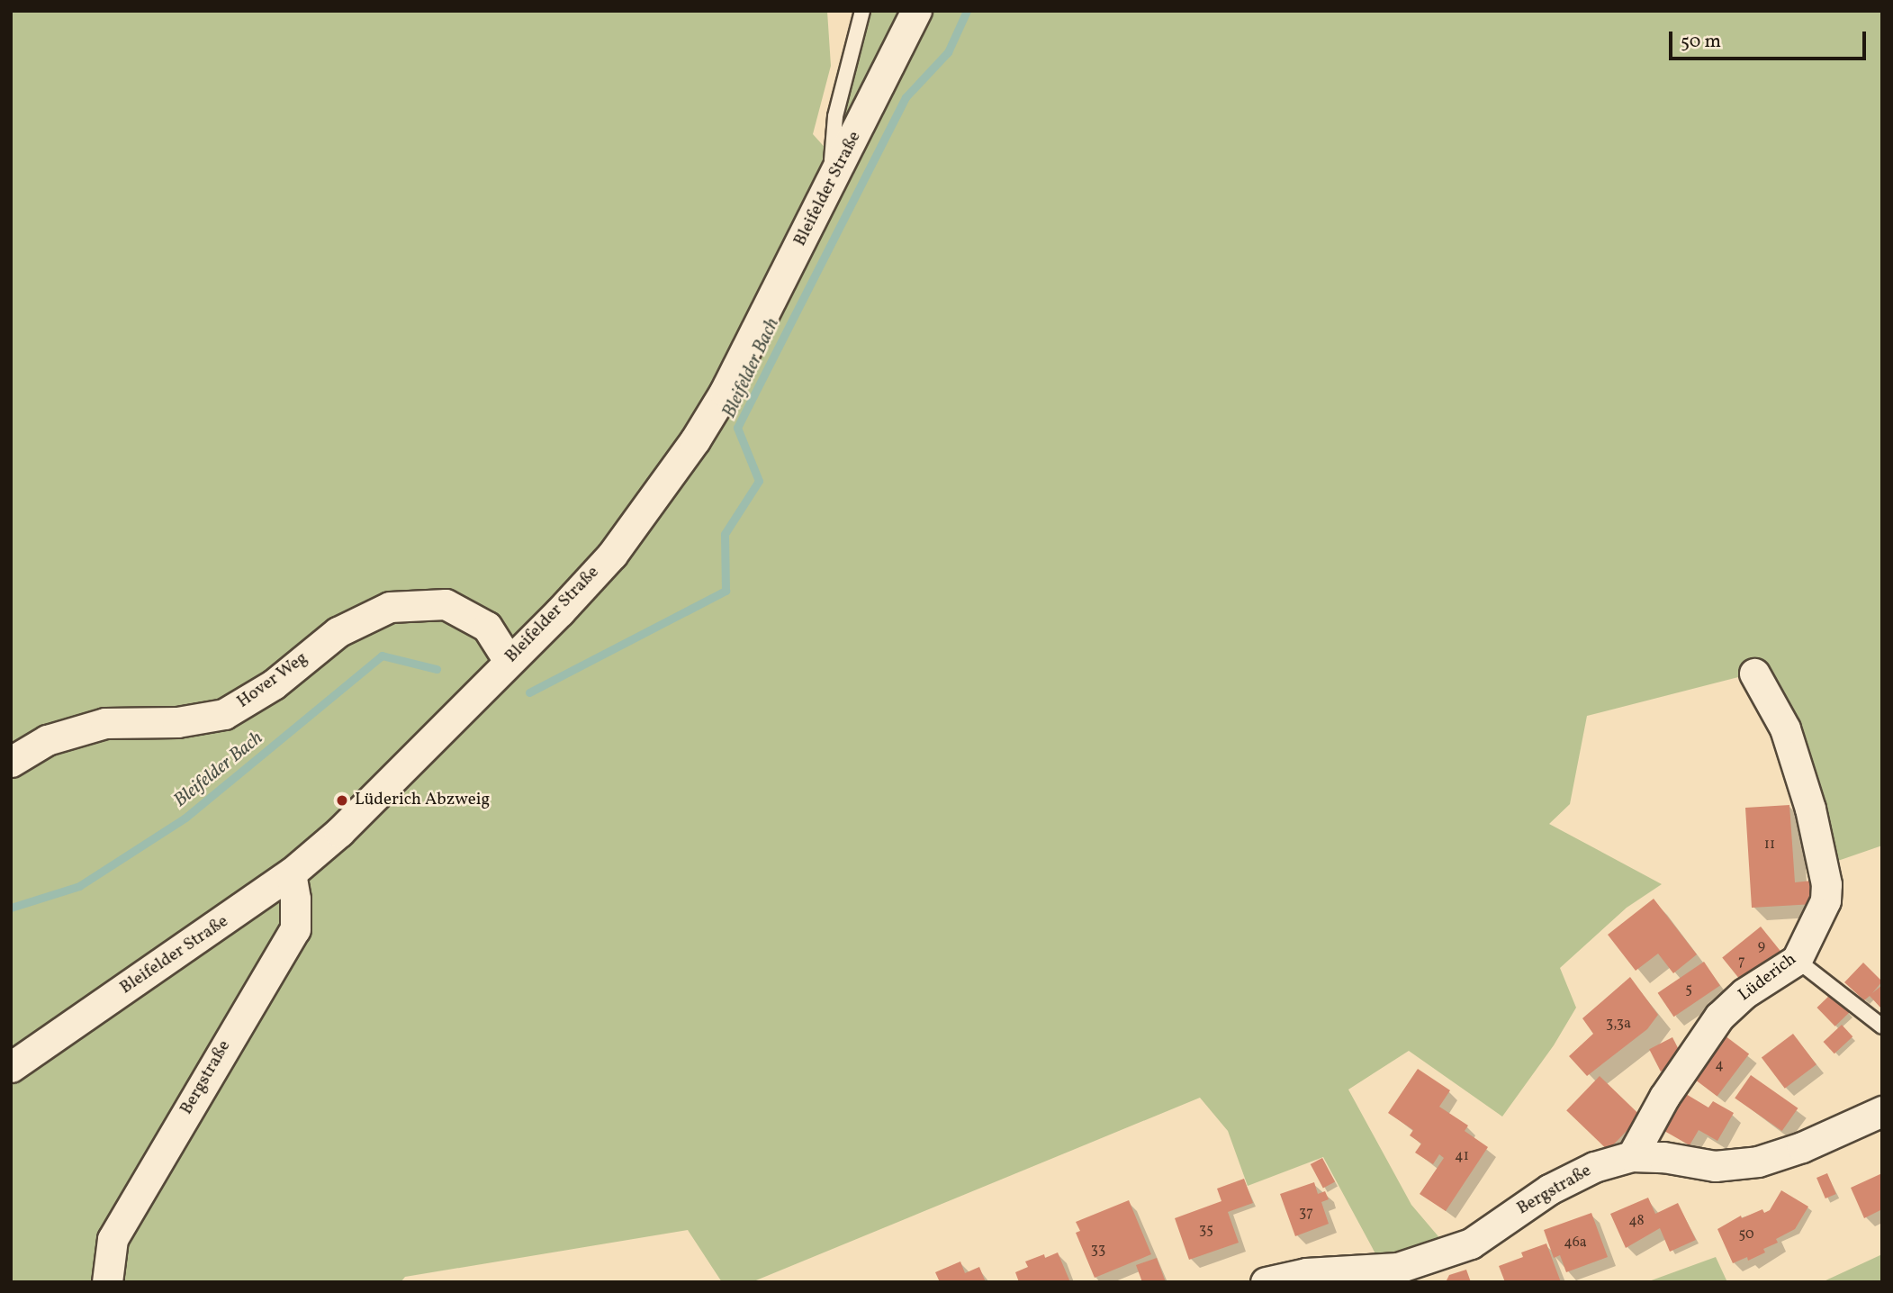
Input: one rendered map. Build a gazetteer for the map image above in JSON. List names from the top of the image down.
{
  "streets": {
    "street": [
      "Bleifelder Straße",
      "Hover Weg",
      "Lüderich",
      "Bergstraße"
    ]
  },
  "crossings": [
    ["Bleifelder Straße", "Hover Weg"],
    ["Bleifelder Straße", "Bergstraße"],
    ["Lüderich", "Bergstraße"]
  ],
  "water": ["Bleifelder Bach"],
  "places": ["Lüderich Abzweig"],
  "house_numbers": [
    "11",
    "9",
    "7",
    "5",
    "3,3a",
    "4",
    "41",
    "37",
    "48",
    "35",
    "50",
    "46a",
    "33"
  ],
  "scale_bar": "50 m"
}
